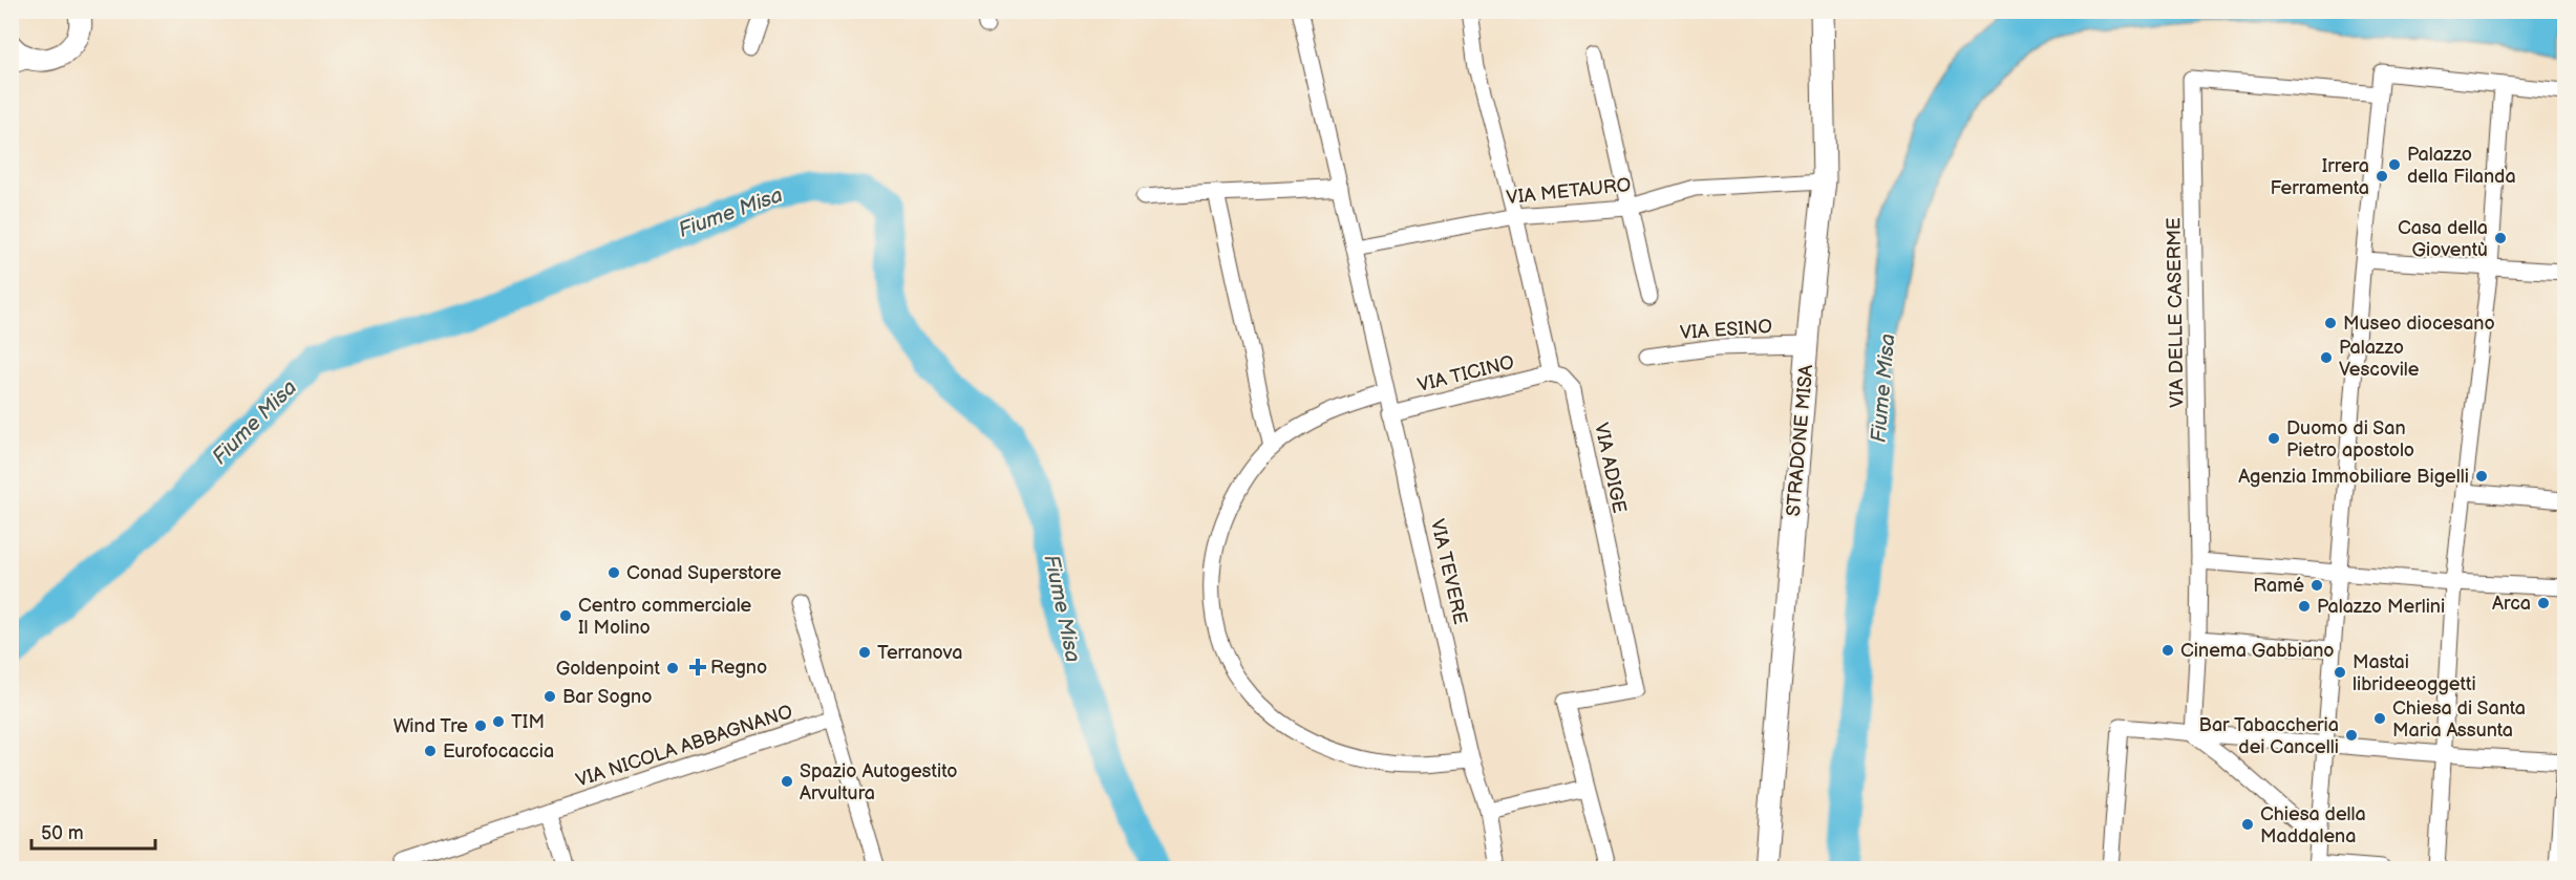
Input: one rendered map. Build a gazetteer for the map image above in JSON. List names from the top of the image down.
{
  "streets": {
    "street": [
      "VIA METAURO",
      "VIA DELLE CASERME",
      "VIA ESINO",
      "VIA TICINO",
      "STRADONE MISA",
      "VIA ADIGE",
      "VIA TEVERE",
      "VIA NICOLA ABBAGNANO"
    ]
  },
  "crossings": [
    ["VIA METAURO", "STRADONE MISA"],
    ["VIA METAURO", "VIA TEVERE"],
    ["VIA ESINO", "STRADONE MISA"],
    ["VIA TICINO", "VIA ADIGE"],
    ["VIA TICINO", "VIA TEVERE"]
  ],
  "water": ["Fiume Misa"],
  "places": {
    "other": [
      "Palazzo della Filanda",
      "Irrera Ferramenta",
      "Casa della Gioventù",
      "Museo diocesano",
      "Palazzo Vescovile",
      "Duomo di San Pietro apostolo",
      "Agenzia Immobiliare Bigelli",
      "Conad Superstore",
      "Ramé",
      "Arca",
      "Palazzo Merlini",
      "Centro commerciale Il Molino",
      "Cinema Gabbiano",
      "Terranova",
      "Goldenpoint",
      "Mastai librideeoggetti",
      "Bar Sogno",
      "Chiesa di Santa Maria Assunta",
      "TIM",
      "Wind Tre",
      "Bar Tabaccheria dei Cancelli",
      "Eurofocaccia",
      "Spazio Autogestito Arvultura",
      "Chiesa della Maddalena"
    ],
    "health": ["Regno"]
  },
  "scale_bar": "50 m"
}
